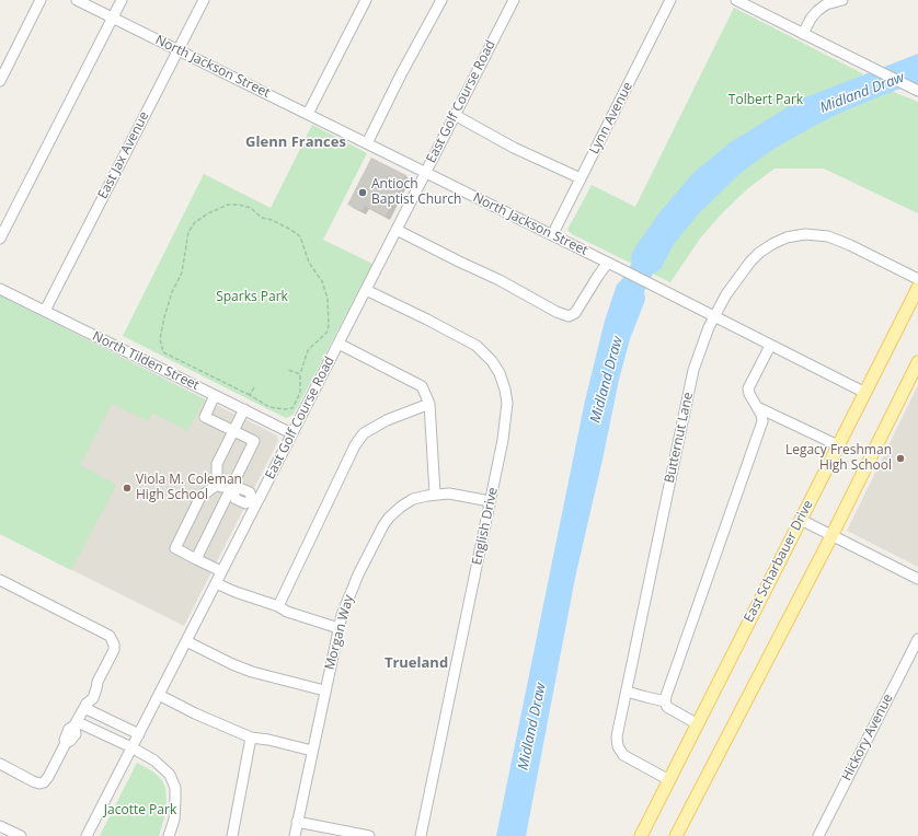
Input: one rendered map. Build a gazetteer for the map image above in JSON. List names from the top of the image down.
{
  "streets": {
    "main road": ["East Scharbauer Drive"],
    "street": [
      "North Jackson Street",
      "East Golf Course Road",
      "Lynn Avenue",
      "East Jax Avenue",
      "North Tilden Street",
      "Butternut Lane",
      "English Drive",
      "Morgan Way",
      "Hickory Avenue"
    ]
  },
  "crossings": [
    ["North Jackson Street", "East Golf Course Road"],
    ["North Jackson Street", "Lynn Avenue"],
    ["North Jackson Street", "East Jax Avenue"],
    ["North Jackson Street", "Butternut Lane"],
    ["North Jackson Street", "East Scharbauer Drive"],
    ["East Golf Course Road", "North Tilden Street"],
    ["East Golf Course Road", "English Drive"],
    ["East Jax Avenue", "North Tilden Street"],
    ["Butternut Lane", "East Scharbauer Drive"],
    ["English Drive", "Morgan Way"]
  ],
  "districts": ["Glenn Frances", "Trueland"],
  "water": ["Midland Draw"],
  "parks": ["Tolbert Park", "Sparks Park", "Jacotte Park"],
  "places": ["Antioch Baptist Church", "Legacy Freshman High School", "Viola M. Coleman High School"]
}
